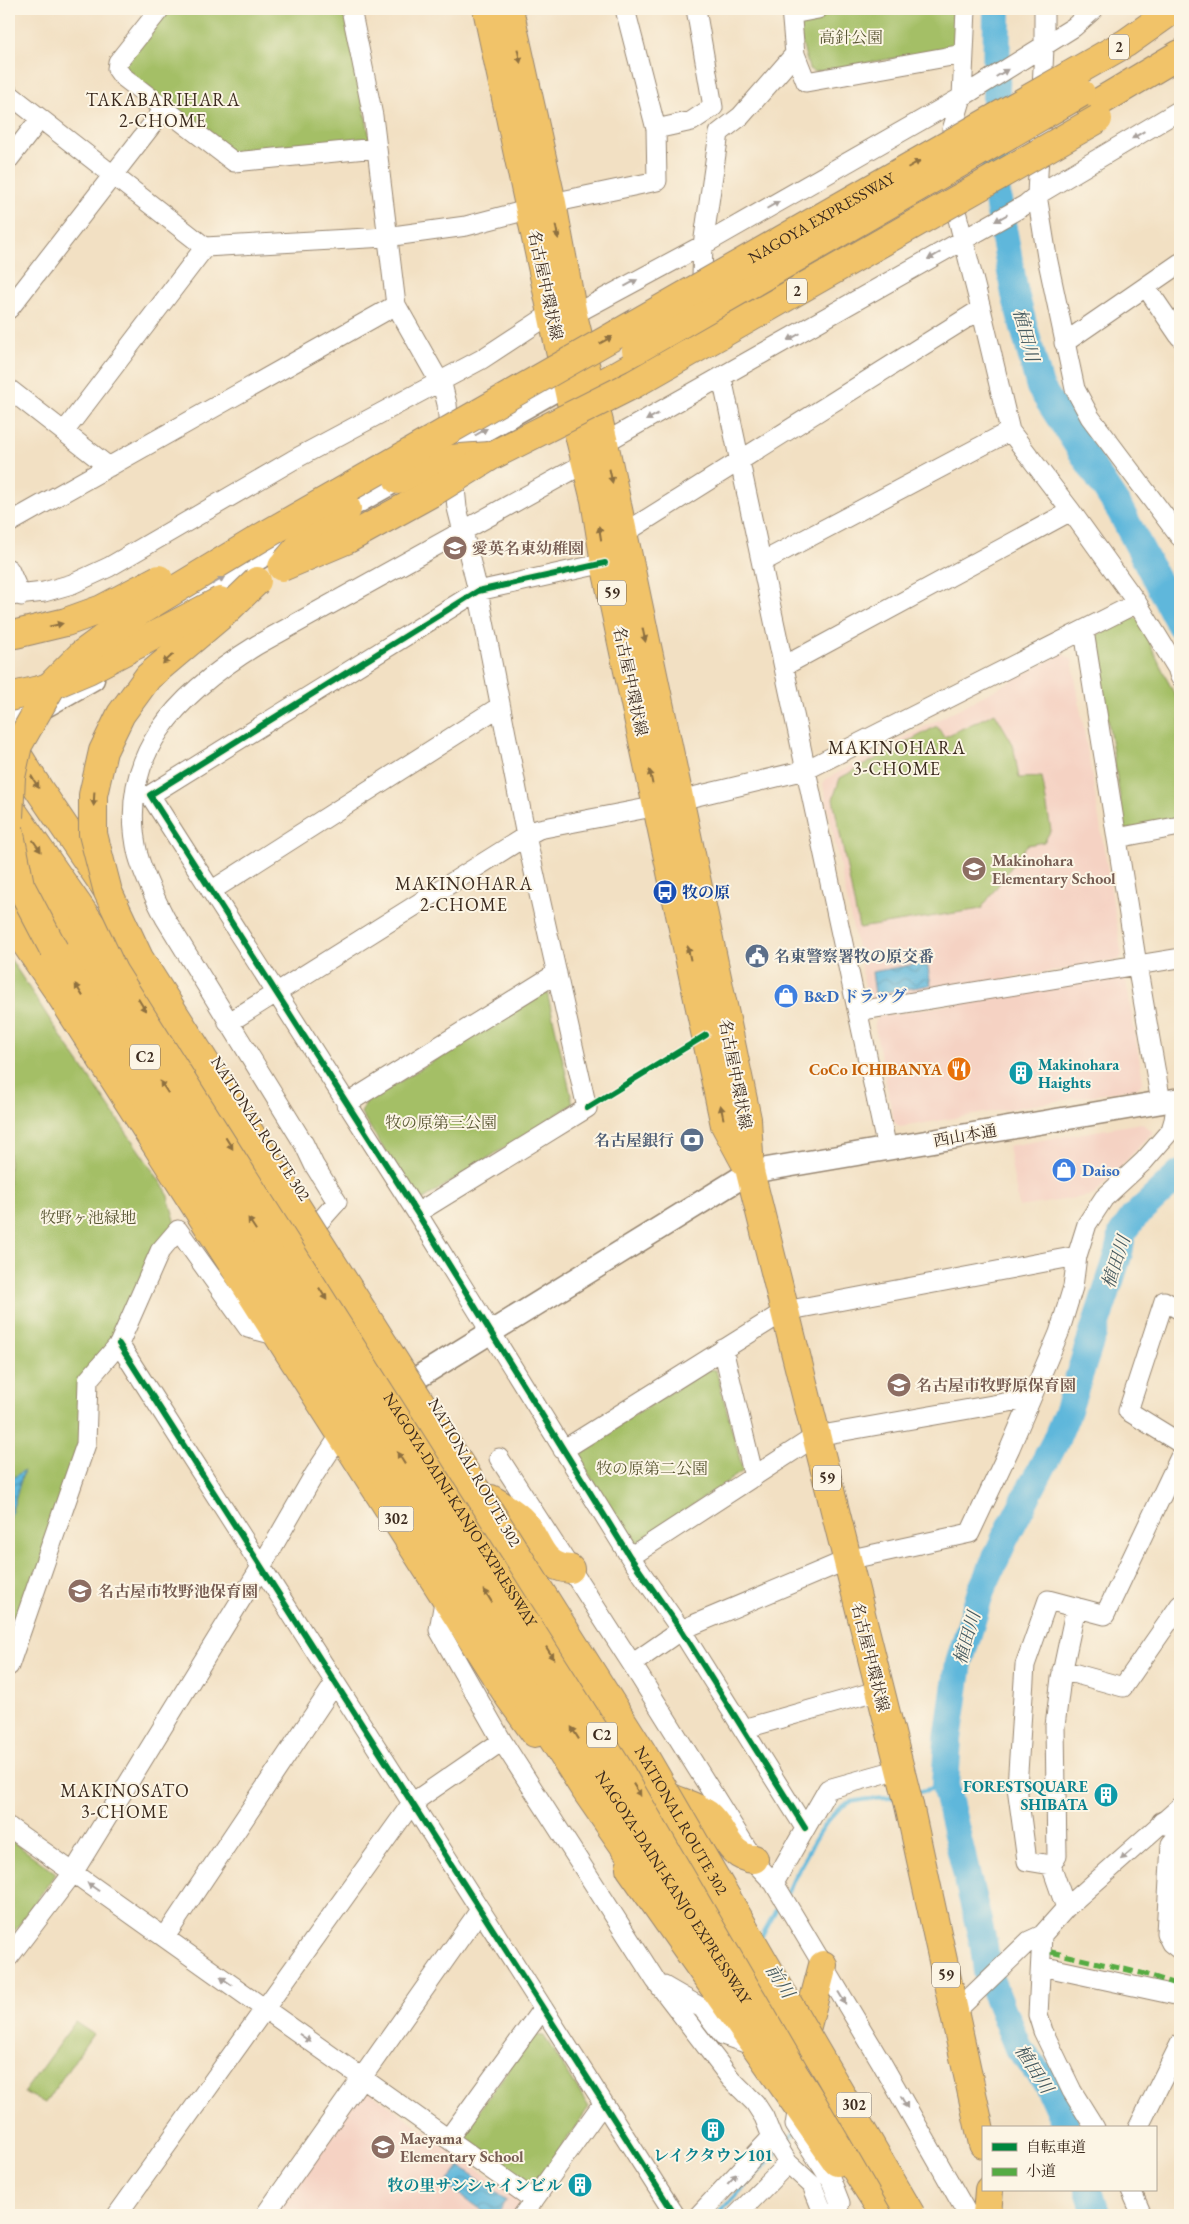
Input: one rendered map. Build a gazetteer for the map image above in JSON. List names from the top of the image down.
{
  "streets": {
    "main road": [
      "2",
      "NAGOYA EXPRESSWAY",
      "名古屋中環状線",
      "59",
      "C2",
      "NATIONAL ROUTE 302",
      "NAGOYA-DAINI-KANJO EXPRESSWAY",
      "302"
    ],
    "street": ["西山本通"]
  },
  "crossings": [
    ["名古屋中環状線", "西山本通"]
  ],
  "districts": [
    "TAKABARIHARA 2-CHOME",
    "MAKINOHARA 3-CHOME",
    "MAKINOHARA 2-CHOME",
    "MAKINOSATO 3-CHOME"
  ],
  "water": ["植田川", "前川"],
  "parks": [
    "高針公園",
    "牧の原第三公園",
    "牧野ヶ池緑地",
    "牧の原第二公園"
  ],
  "places": {
    "school or university": [
      "愛英名東幼稚園",
      "Makinohara Elementary School",
      "名古屋市牧野原保育園",
      "名古屋市牧野池保育園",
      "Maeyama Elementary School"
    ],
    "bus stop": ["牧の原"],
    "public building": ["名東警察署牧の原交番"],
    "shop": ["B&D ドラッグ", "Daiso"],
    "restaurant": ["CoCo ICHIBANYA"],
    "building": [
      "Makinohara Haights",
      "FORESTSQUARE SHIBATA",
      "レイクタウン101",
      "牧の里サンシャインビル"
    ],
    "bank": ["名古屋銀行"]
  },
  "legend": ["自転車道", "小道"]
}
